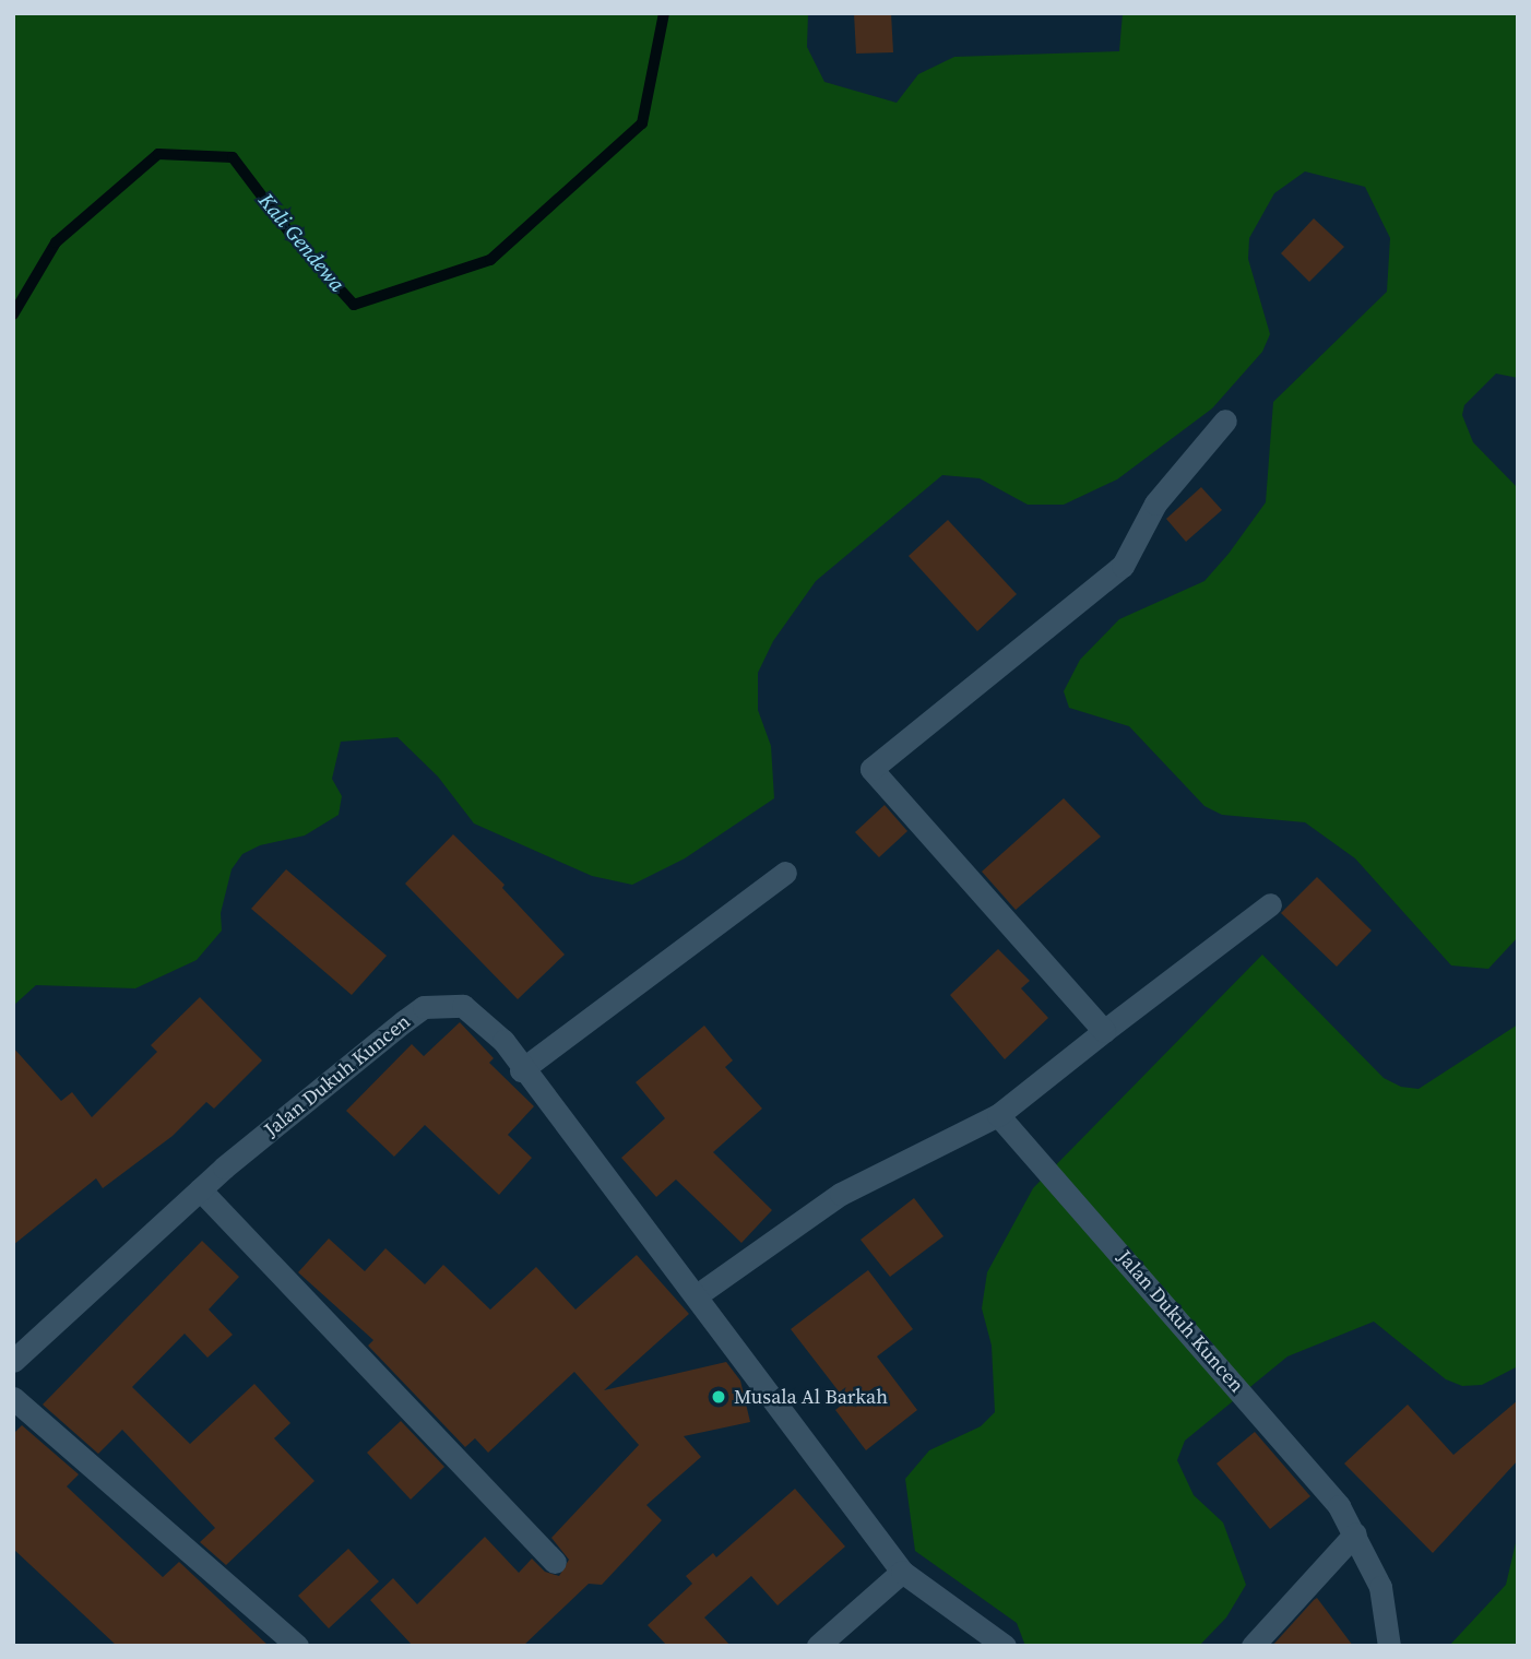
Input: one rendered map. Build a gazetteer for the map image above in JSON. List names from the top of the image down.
{
  "streets": {
    "street": ["Jalan Dukuh Kuncen"]
  },
  "water": ["Kali Gendewa"],
  "places": ["Musala Al Barkah"]
}
